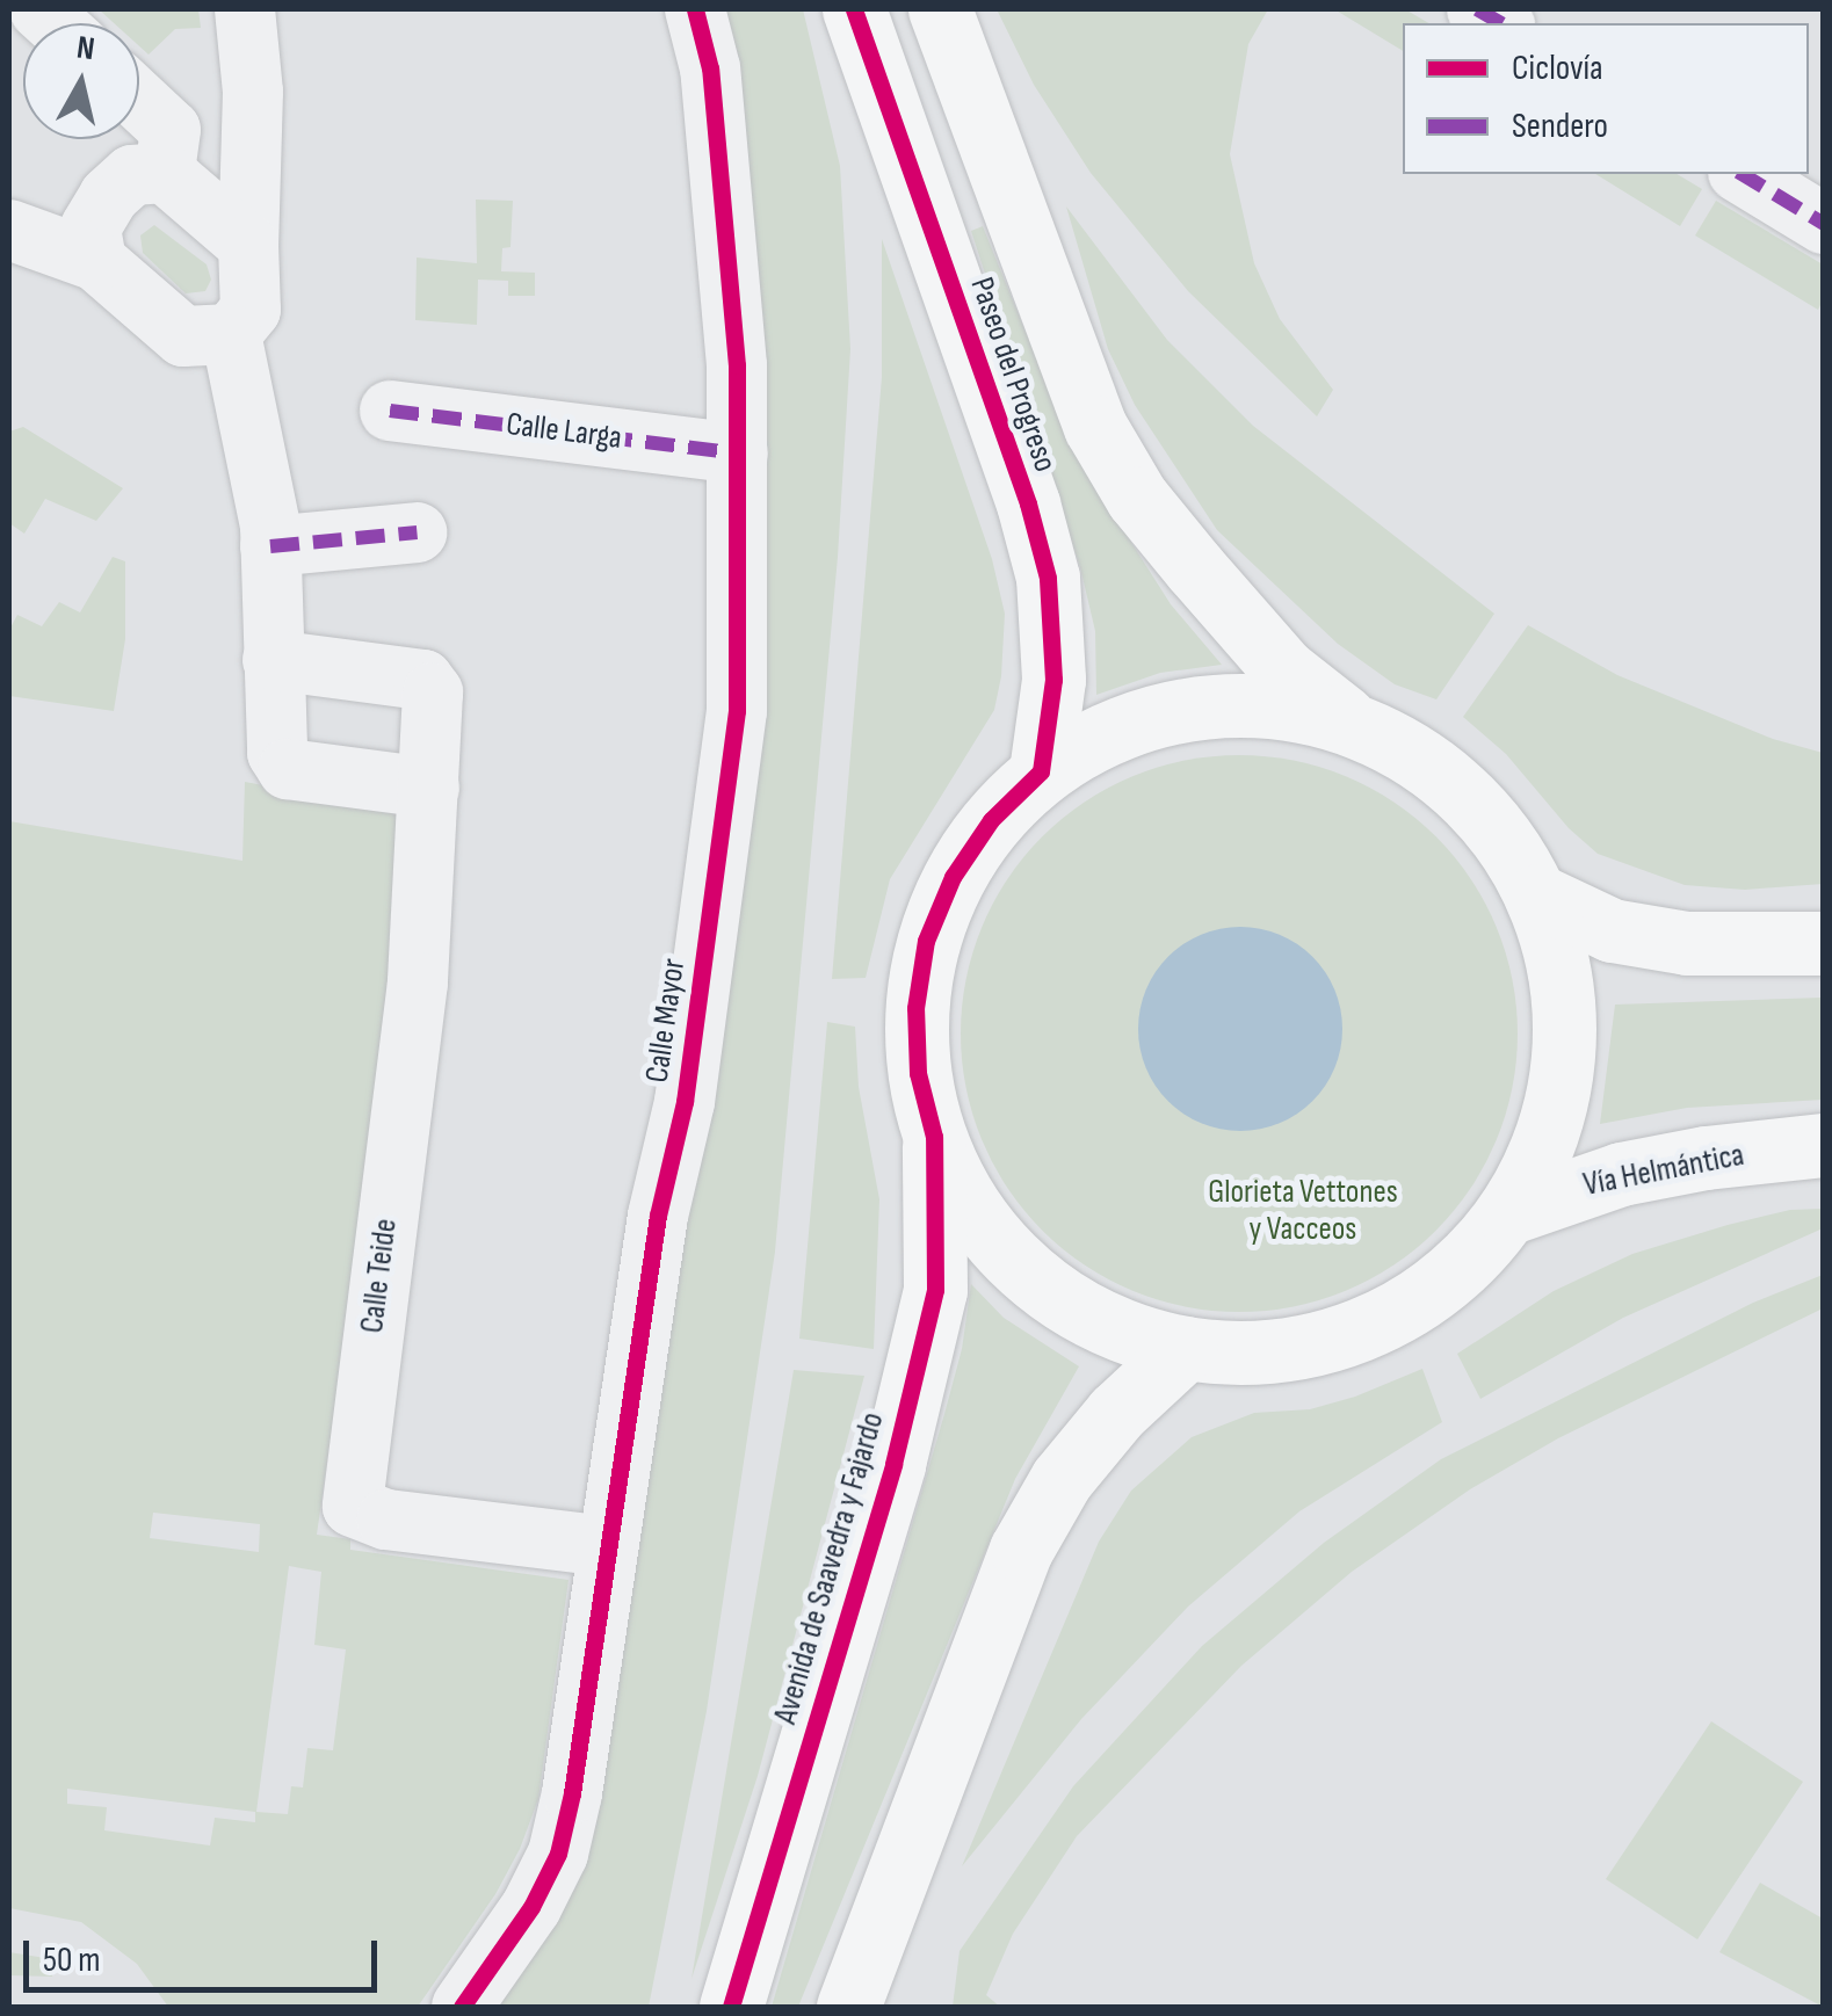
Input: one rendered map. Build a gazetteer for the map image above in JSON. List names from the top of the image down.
{
  "streets": {
    "highway": ["Paseo del Progreso", "Vía Helmántica", "Avenida de Saavedra y Fajardo"],
    "street": ["Calle Larga", "Calle Mayor", "Calle Teide"]
  },
  "crossings": [
    ["Calle Larga", "Calle Mayor"],
    ["Calle Mayor", "Calle Teide"]
  ],
  "parks": ["Glorieta Vettones y Vacceos"],
  "legend": ["Ciclovía", "Sendero"],
  "scale_bar": "50 m",
  "north": "top"
}
